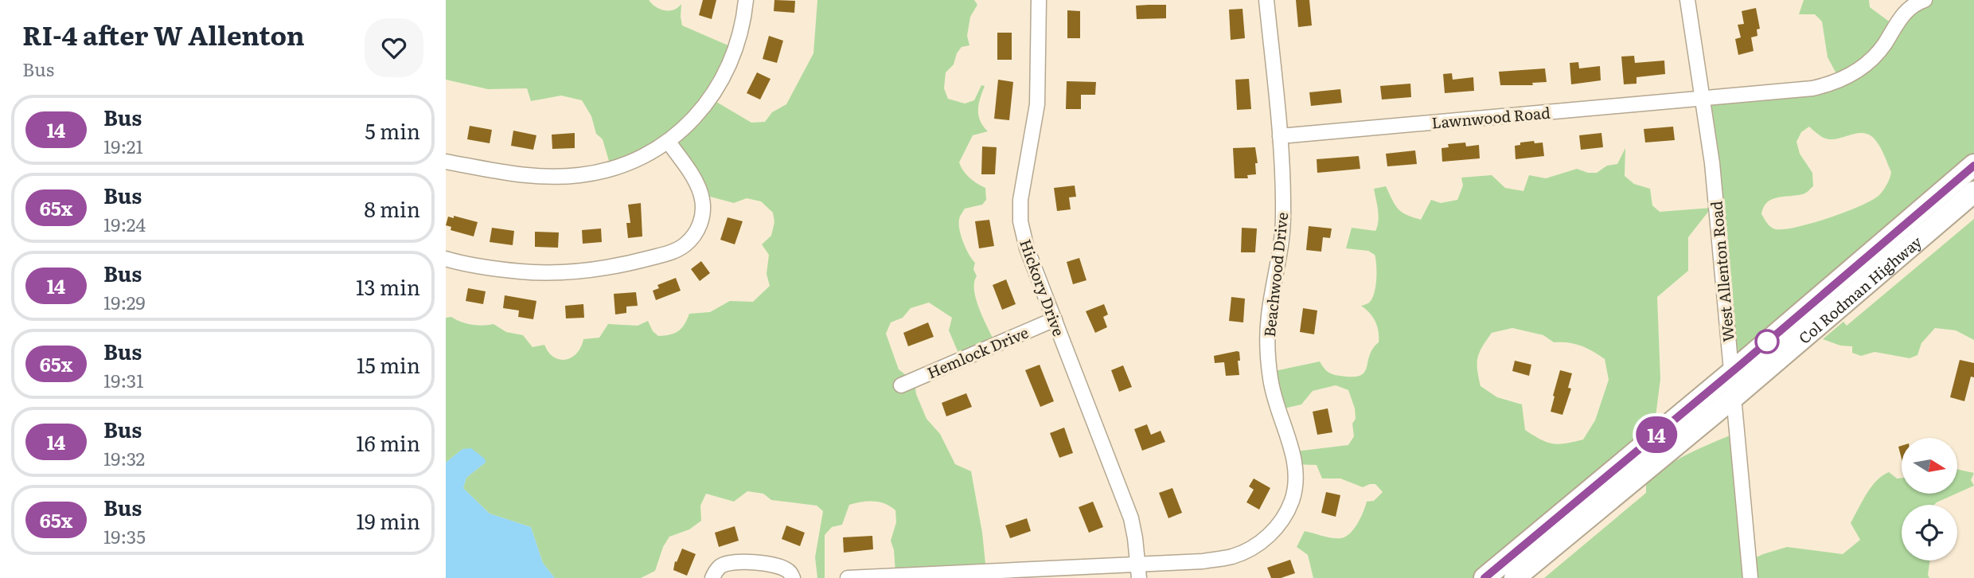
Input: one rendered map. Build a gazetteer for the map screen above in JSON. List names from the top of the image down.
{
  "streets": {
    "highway": ["Col Rodman Highway"],
    "street": [
      "Lawnwood Road",
      "West Allenton Road",
      "Beachwood Drive",
      "Hickory Drive",
      "Hemlock Drive"
    ]
  },
  "crossings": [
    ["Lawnwood Road", "West Allenton Road"],
    ["Lawnwood Road", "Beachwood Drive"],
    ["West Allenton Road", "Col Rodman Highway"],
    ["Beachwood Drive", "Hickory Drive"],
    ["Hickory Drive", "Hemlock Drive"]
  ],
  "lines": ["bus line 14"],
  "north": "right",
  "page": {
    "heading": ["RI-4 after W Allenton", "Bus"],
    "on_map": "14",
    "list": [
      {
        "mark": "14",
        "name": "Bus",
        "note": "19:21",
        "value": "5 min"
      },
      {
        "mark": "65x",
        "name": "Bus",
        "note": "19:24",
        "value": "8 min"
      },
      {
        "mark": "14",
        "name": "Bus",
        "note": "19:29",
        "value": "13 min"
      },
      {
        "mark": "65x",
        "name": "Bus",
        "note": "19:31",
        "value": "15 min"
      },
      {
        "mark": "14",
        "name": "Bus",
        "note": "19:32",
        "value": "16 min"
      },
      {
        "mark": "65x",
        "name": "Bus",
        "note": "19:35",
        "value": "19 min"
      }
    ]
  }
}
